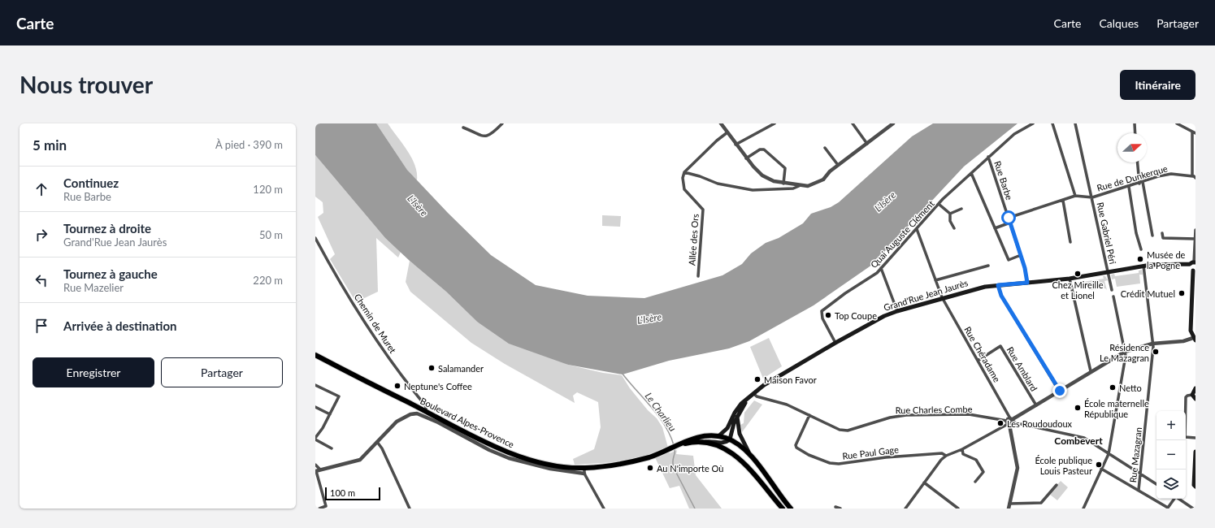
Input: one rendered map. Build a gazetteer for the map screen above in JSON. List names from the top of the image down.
{
  "streets": {
    "main road": ["Grand'Rue Jean Jaurès", "Boulevard Alpes-Provence"],
    "street": [
      "Rue de Dunkerque",
      "Rue Barbe",
      "Rue Gabriel Péri",
      "Quai Auguste Clément",
      "Allée des Ors",
      "Chemin de Muret",
      "Rue Chéradame",
      "Rue Amblard",
      "Rue Charles Combe",
      "Rue Paul Gage",
      "Rue Mazagran"
    ]
  },
  "crossings": [
    ["Rue de Dunkerque", "Rue Gabriel Péri"],
    ["Rue Barbe", "Quai Auguste Clément"],
    ["Rue Barbe", "Grand'Rue Jean Jaurès"],
    ["Rue Gabriel Péri", "Grand'Rue Jean Jaurès"],
    ["Quai Auguste Clément", "Grand'Rue Jean Jaurès"],
    ["Quai Auguste Clément", "Rue Chéradame"],
    ["Grand'Rue Jean Jaurès", "Rue Chéradame"],
    ["Grand'Rue Jean Jaurès", "Rue Charles Combe"],
    ["Grand'Rue Jean Jaurès", "Rue Mazagran"],
    ["Chemin de Muret", "Boulevard Alpes-Provence"],
    ["Rue Chéradame", "Rue Amblard"],
    ["Rue Chéradame", "Rue Charles Combe"],
    ["Rue Charles Combe", "Rue Paul Gage"],
    ["Rue Charles Combe", "Rue Mazagran"]
  ],
  "districts": ["Combevert"],
  "water": ["L'Isère", "Le Charlieu"],
  "places": [
    "Musée de la Pogne",
    "Chez Mireille et Lionel",
    "Crédit Mutuel",
    "Top Coupe",
    "Résidence Le Mazagran",
    "Salamander",
    "Maison Favor",
    "Neptune's Coffee",
    "Netto",
    "École maternelle République",
    "Les Roudoudoux",
    "École publique Louis Pasteur",
    "Au N'importe Où"
  ],
  "scale_bar": "100 m",
  "north": "right",
  "page": {
    "header": "Carte",
    "nav": ["Carte", "Calques", "Partager"],
    "buttons": [
      "Itinéraire",
      ["Enregistrer", "Partager"]
    ],
    "title": "Nous trouver",
    "heading": ["5 min", "À pied · 390 m"],
    "list": [
      ["Continuez", "Rue Barbe", "120 m"],
      ["Tournez à droite", "Grand'Rue Jean Jaurès", "50 m"],
      ["Tournez à gauche", "Rue Mazelier", "220 m"],
      "Arrivée à destination"
    ],
    "map_buttons": ["+", "−"],
    "scale": "100 m"
  }
}
